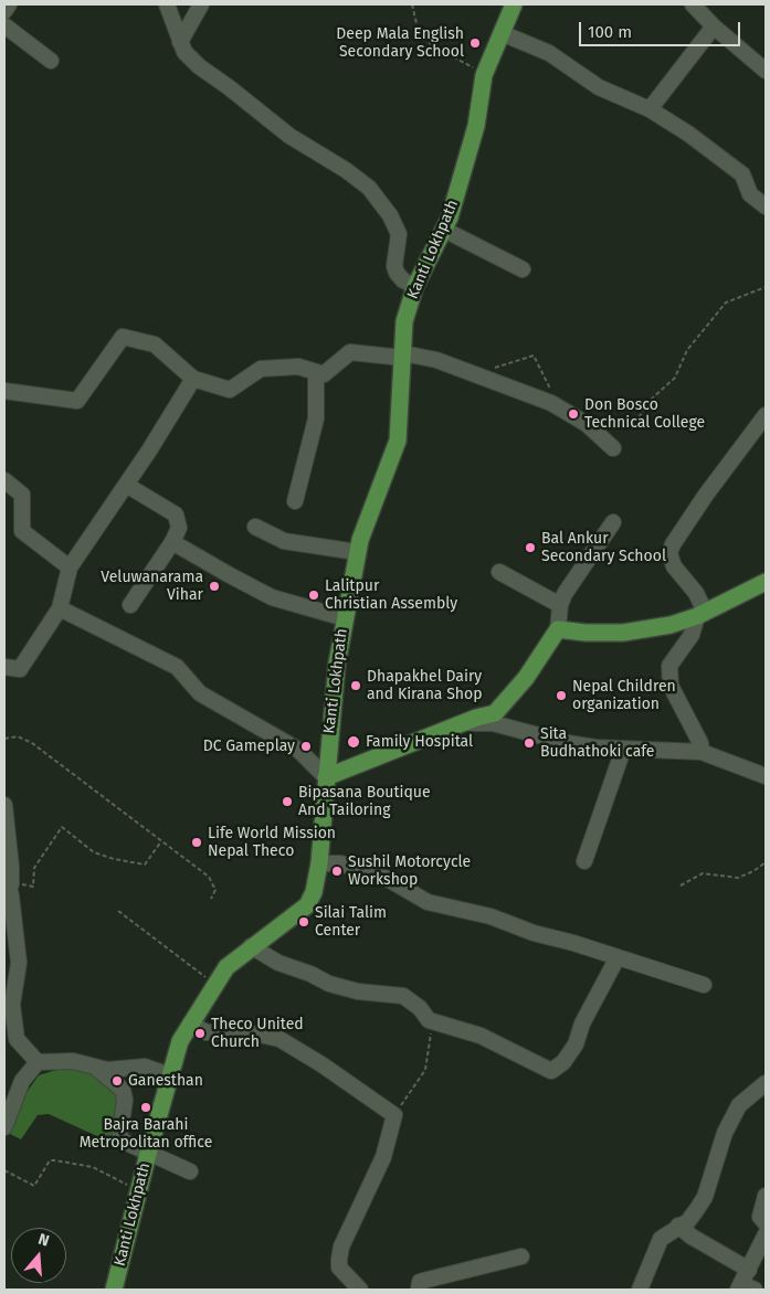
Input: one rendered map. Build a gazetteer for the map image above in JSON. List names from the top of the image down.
{
  "streets": {
    "main road": ["Kanti Lokhpath"]
  },
  "places": [
    "Deep Mala English Secondary School",
    "Don Bosco Technical College",
    "Bal Ankur Secondary School",
    "Veluwanarama Vihar",
    "Lalitpur Christian Assembly",
    "Dhapakhel Dairy and Kirana Shop",
    "Nepal Children organization",
    "Family Hospital",
    "Sita Budhathoki cafe",
    "DC Gameplay",
    "Bipasana Boutique And Tailoring",
    "Life World Mission Nepal Theco",
    "Sushil Motorcycle Workshop",
    "Silai Talim Center",
    "Theco United Church",
    "Ganesthan",
    "Bajra Barahi Metropolitan office"
  ],
  "scale_bar": "100 m",
  "north": "top"
}
